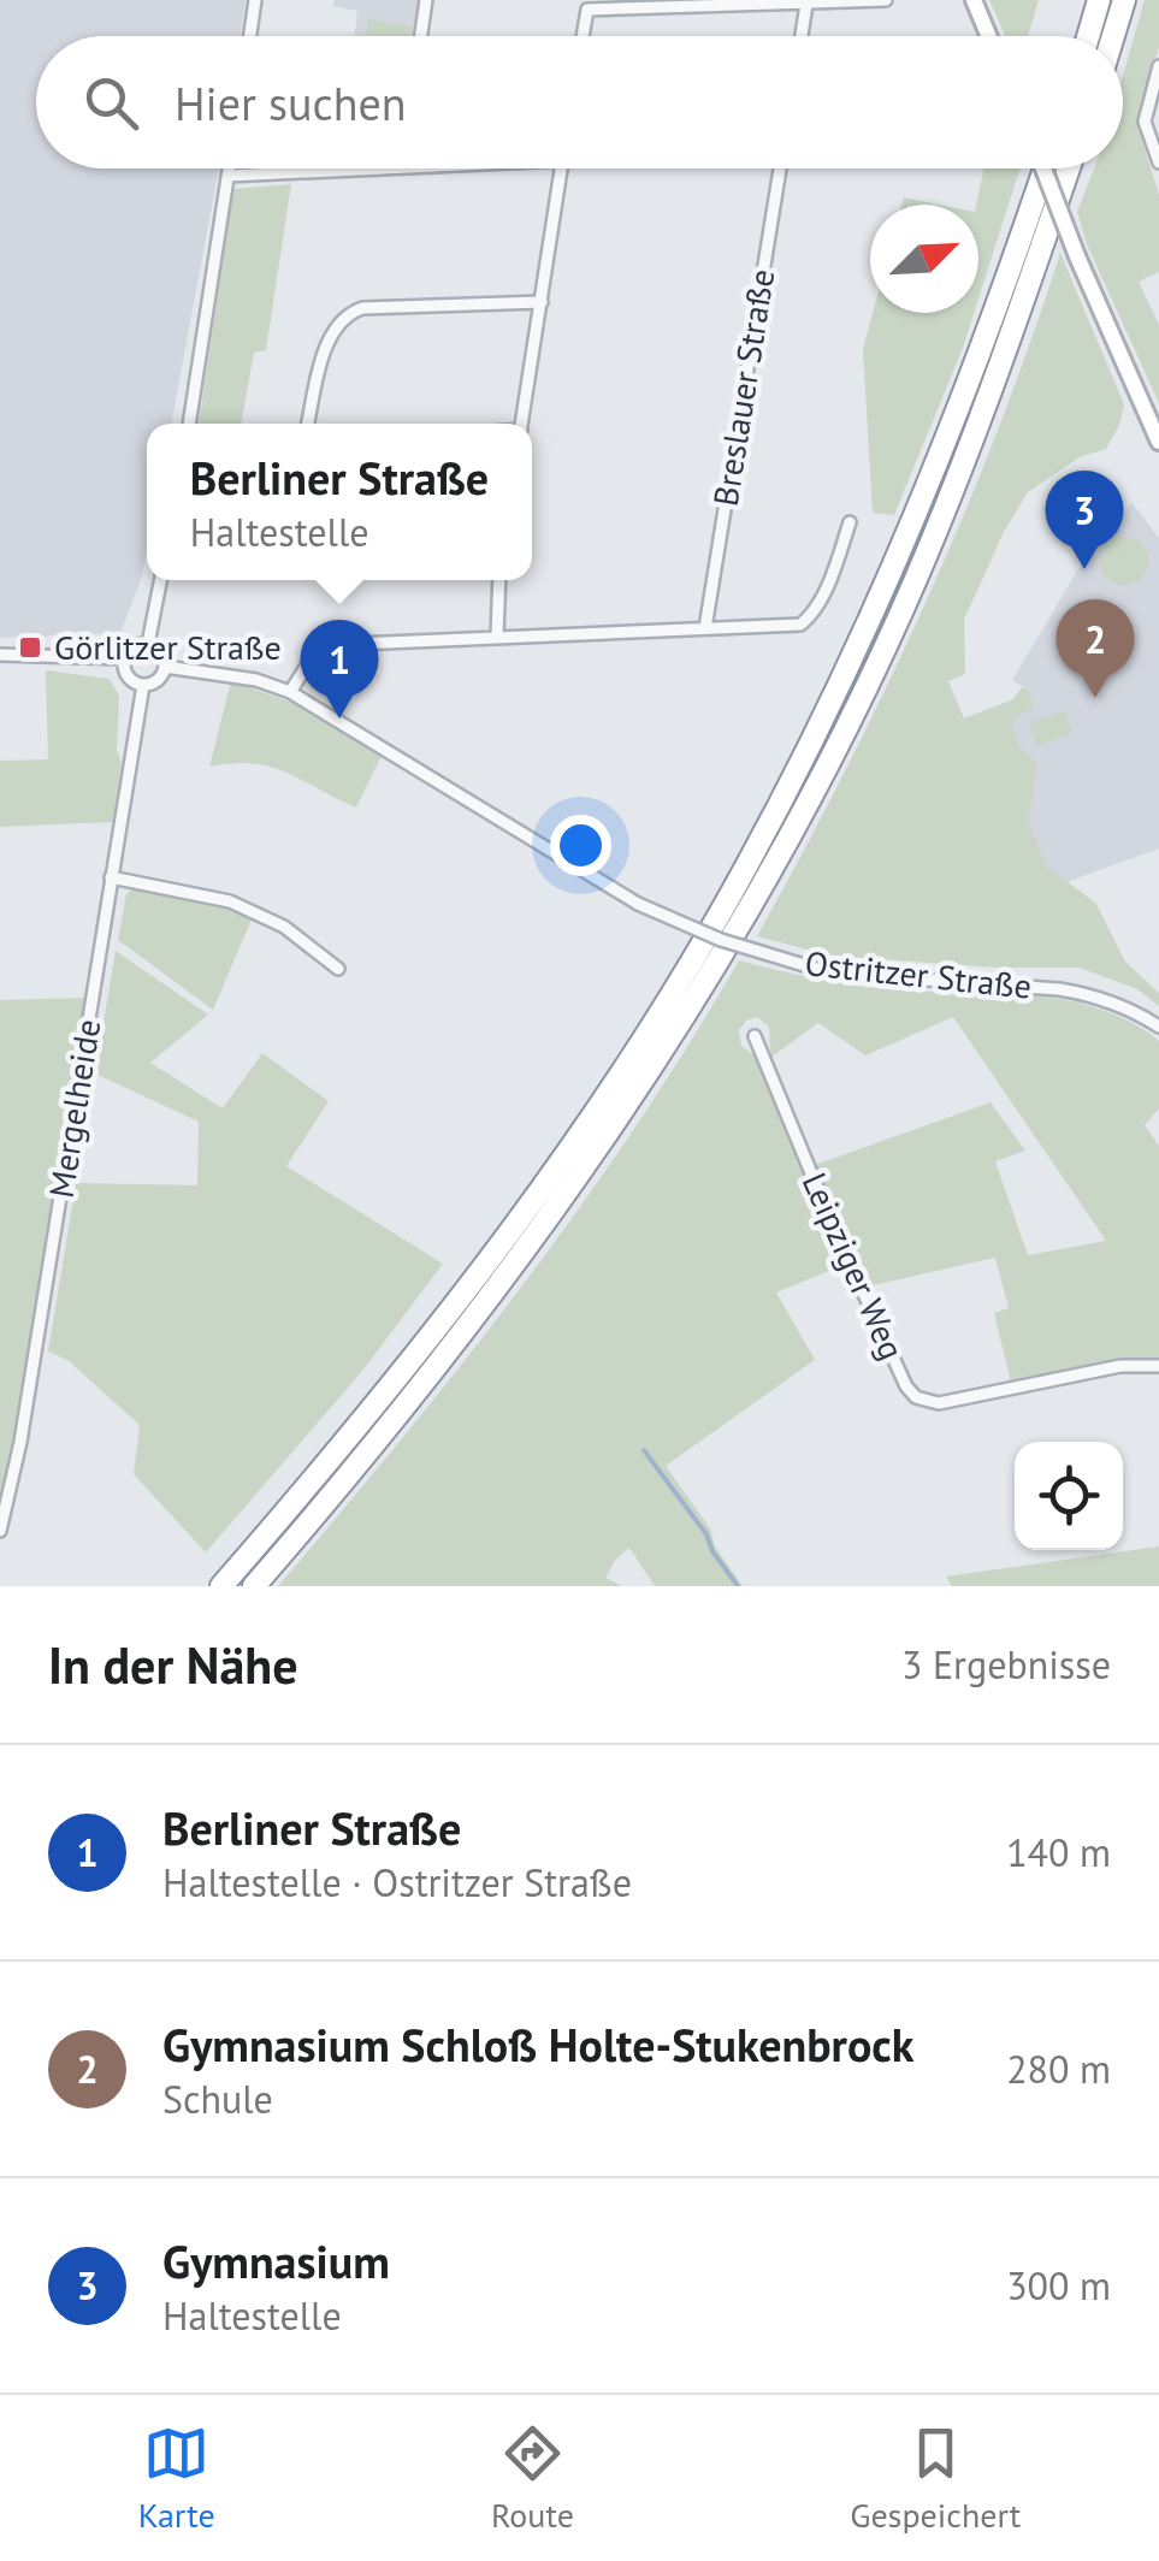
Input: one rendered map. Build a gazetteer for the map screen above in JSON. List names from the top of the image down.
{
  "streets": {
    "street": [
      "Breslauer Straße",
      "Ostritzer Straße",
      "Mergelheide",
      "Leipziger Weg"
    ]
  },
  "crossings": [
    ["Ostritzer Straße", "Mergelheide"]
  ],
  "places": {
    "transit": ["Görlitzer Straße"]
  },
  "north": "top right",
  "page": {
    "search": "Hier suchen",
    "popup": ["Berliner Straße", "Haltestelle"],
    "pins": ["3", "2", "1"],
    "heading": ["In der Nähe", "3 Ergebnisse"],
    "list": [
      {
        "mark": "1",
        "name": "Berliner Straße",
        "note": "Haltestelle · Ostritzer Straße",
        "value": "140 m"
      },
      {
        "mark": "2",
        "name": "Gymnasium Schloß Holte-Stukenbrock",
        "note": "Schule",
        "value": "280 m"
      },
      {
        "mark": "3",
        "name": "Gymnasium",
        "note": "Haltestelle",
        "value": "300 m"
      }
    ],
    "nav": ["Karte", "Route", "Gespeichert"]
  }
}
